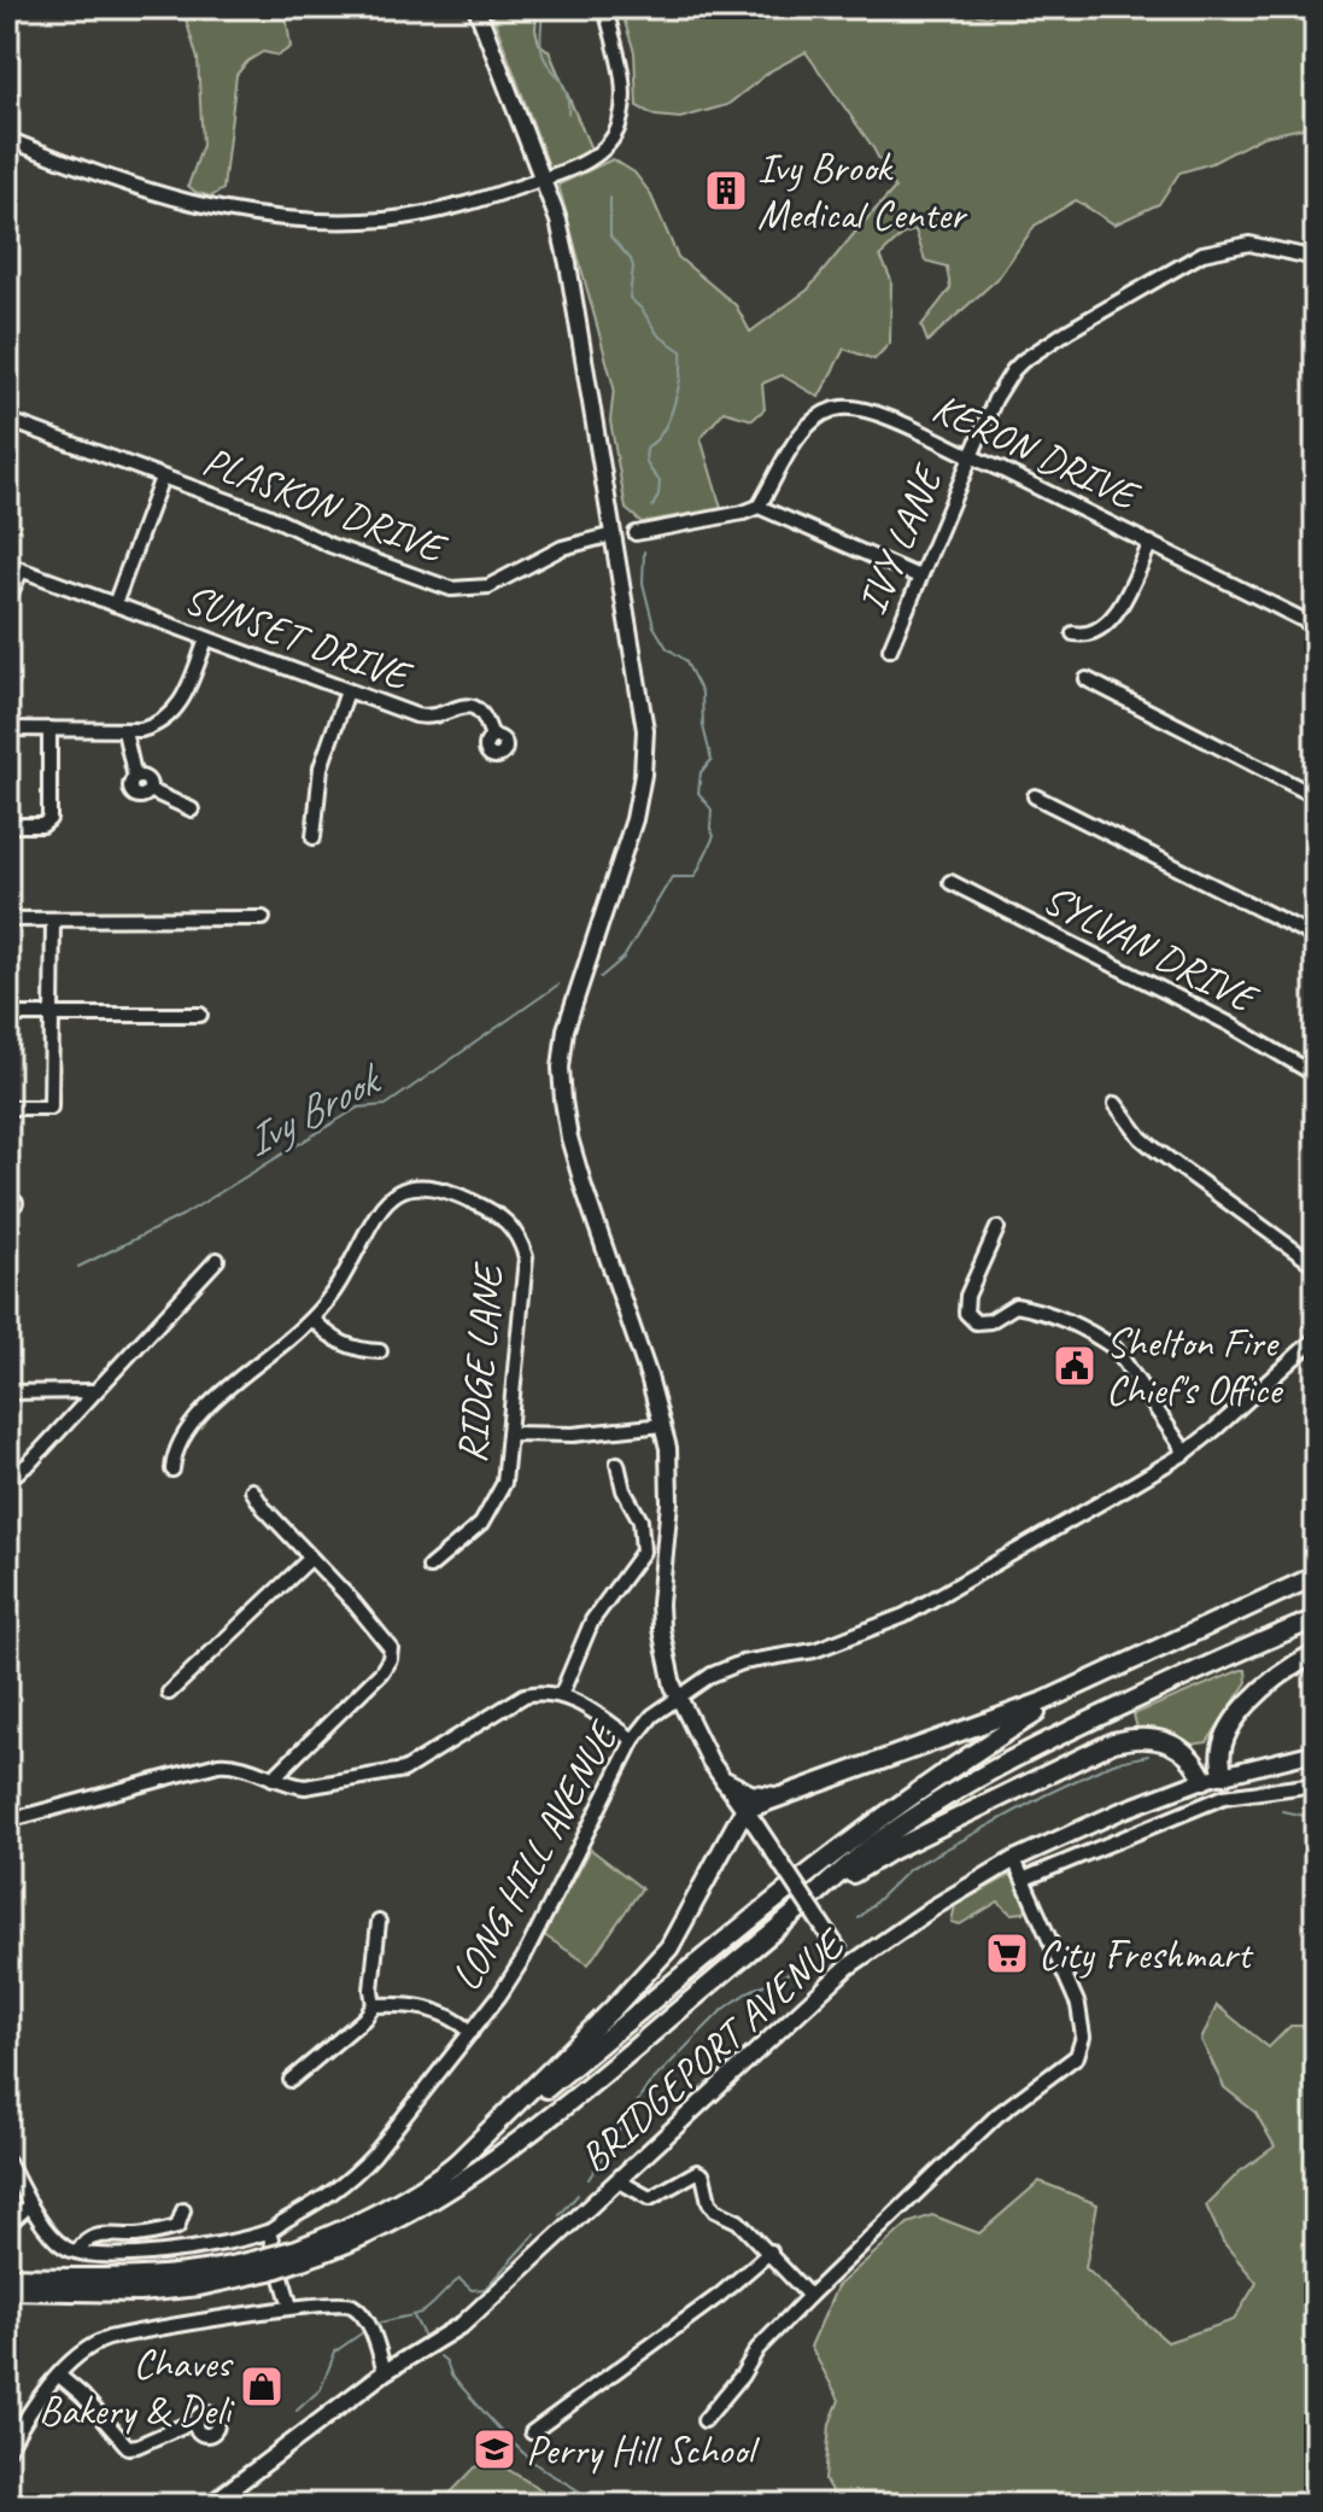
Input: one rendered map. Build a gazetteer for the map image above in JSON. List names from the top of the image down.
{
  "streets": {
    "main road": ["BRIDGEPORT AVENUE"],
    "street": [
      "KERON DRIVE",
      "PLASKON DRIVE",
      "IVY LANE",
      "SUNSET DRIVE",
      "SYLVAN DRIVE",
      "RIDGE LANE",
      "LONG HILL AVENUE"
    ]
  },
  "crossings": [
    ["KERON DRIVE", "IVY LANE"]
  ],
  "water": ["Ivy Brook"],
  "places": {
    "building": ["Ivy Brook Medical Center"],
    "public building": ["Shelton Fire Chief's Office"],
    "supermarket": ["City Freshmart"],
    "shop": ["Chaves Bakery & Deli"],
    "school or university": ["Perry Hill School"]
  }
}
